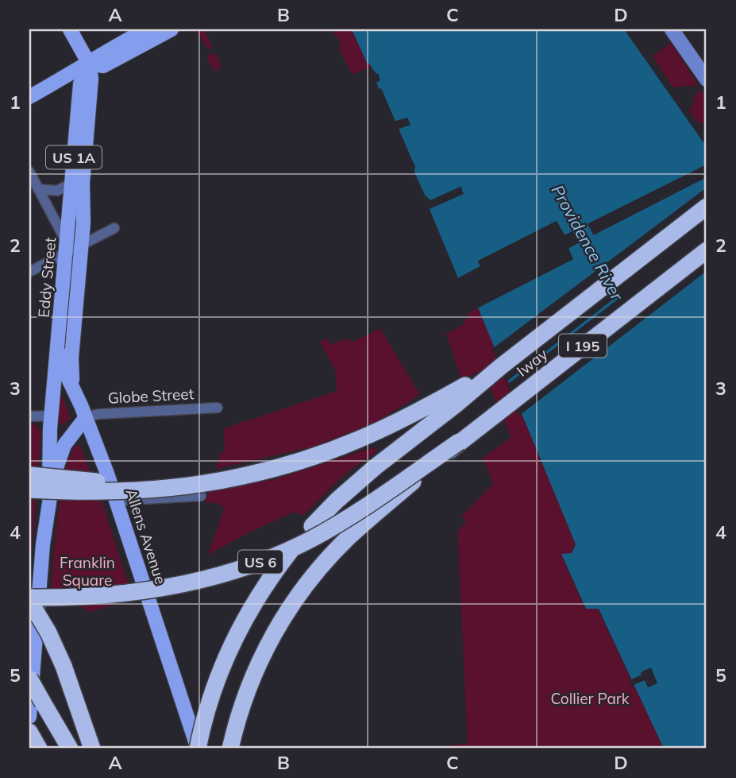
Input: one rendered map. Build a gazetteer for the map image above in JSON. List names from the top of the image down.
{
  "streets": {
    "highway": ["I 195", "Iway", "US 6"],
    "main road": ["US 1A", "Eddy Street", "Allens Avenue"],
    "street": ["Globe Street"]
  },
  "crossings": [
    ["Eddy Street", "Globe Street"],
    ["Eddy Street", "Allens Avenue"],
    ["Iway", "US 6"],
    ["Globe Street", "Allens Avenue"]
  ],
  "water": ["Providence River"],
  "parks": ["Franklin Square", "Collier Park"],
  "grid": {
    "columns": [
      "A",
      "B",
      "C",
      "D"
    ],
    "rows": [
      "1",
      "2",
      "3",
      "4",
      "5"
    ]
  }
}
